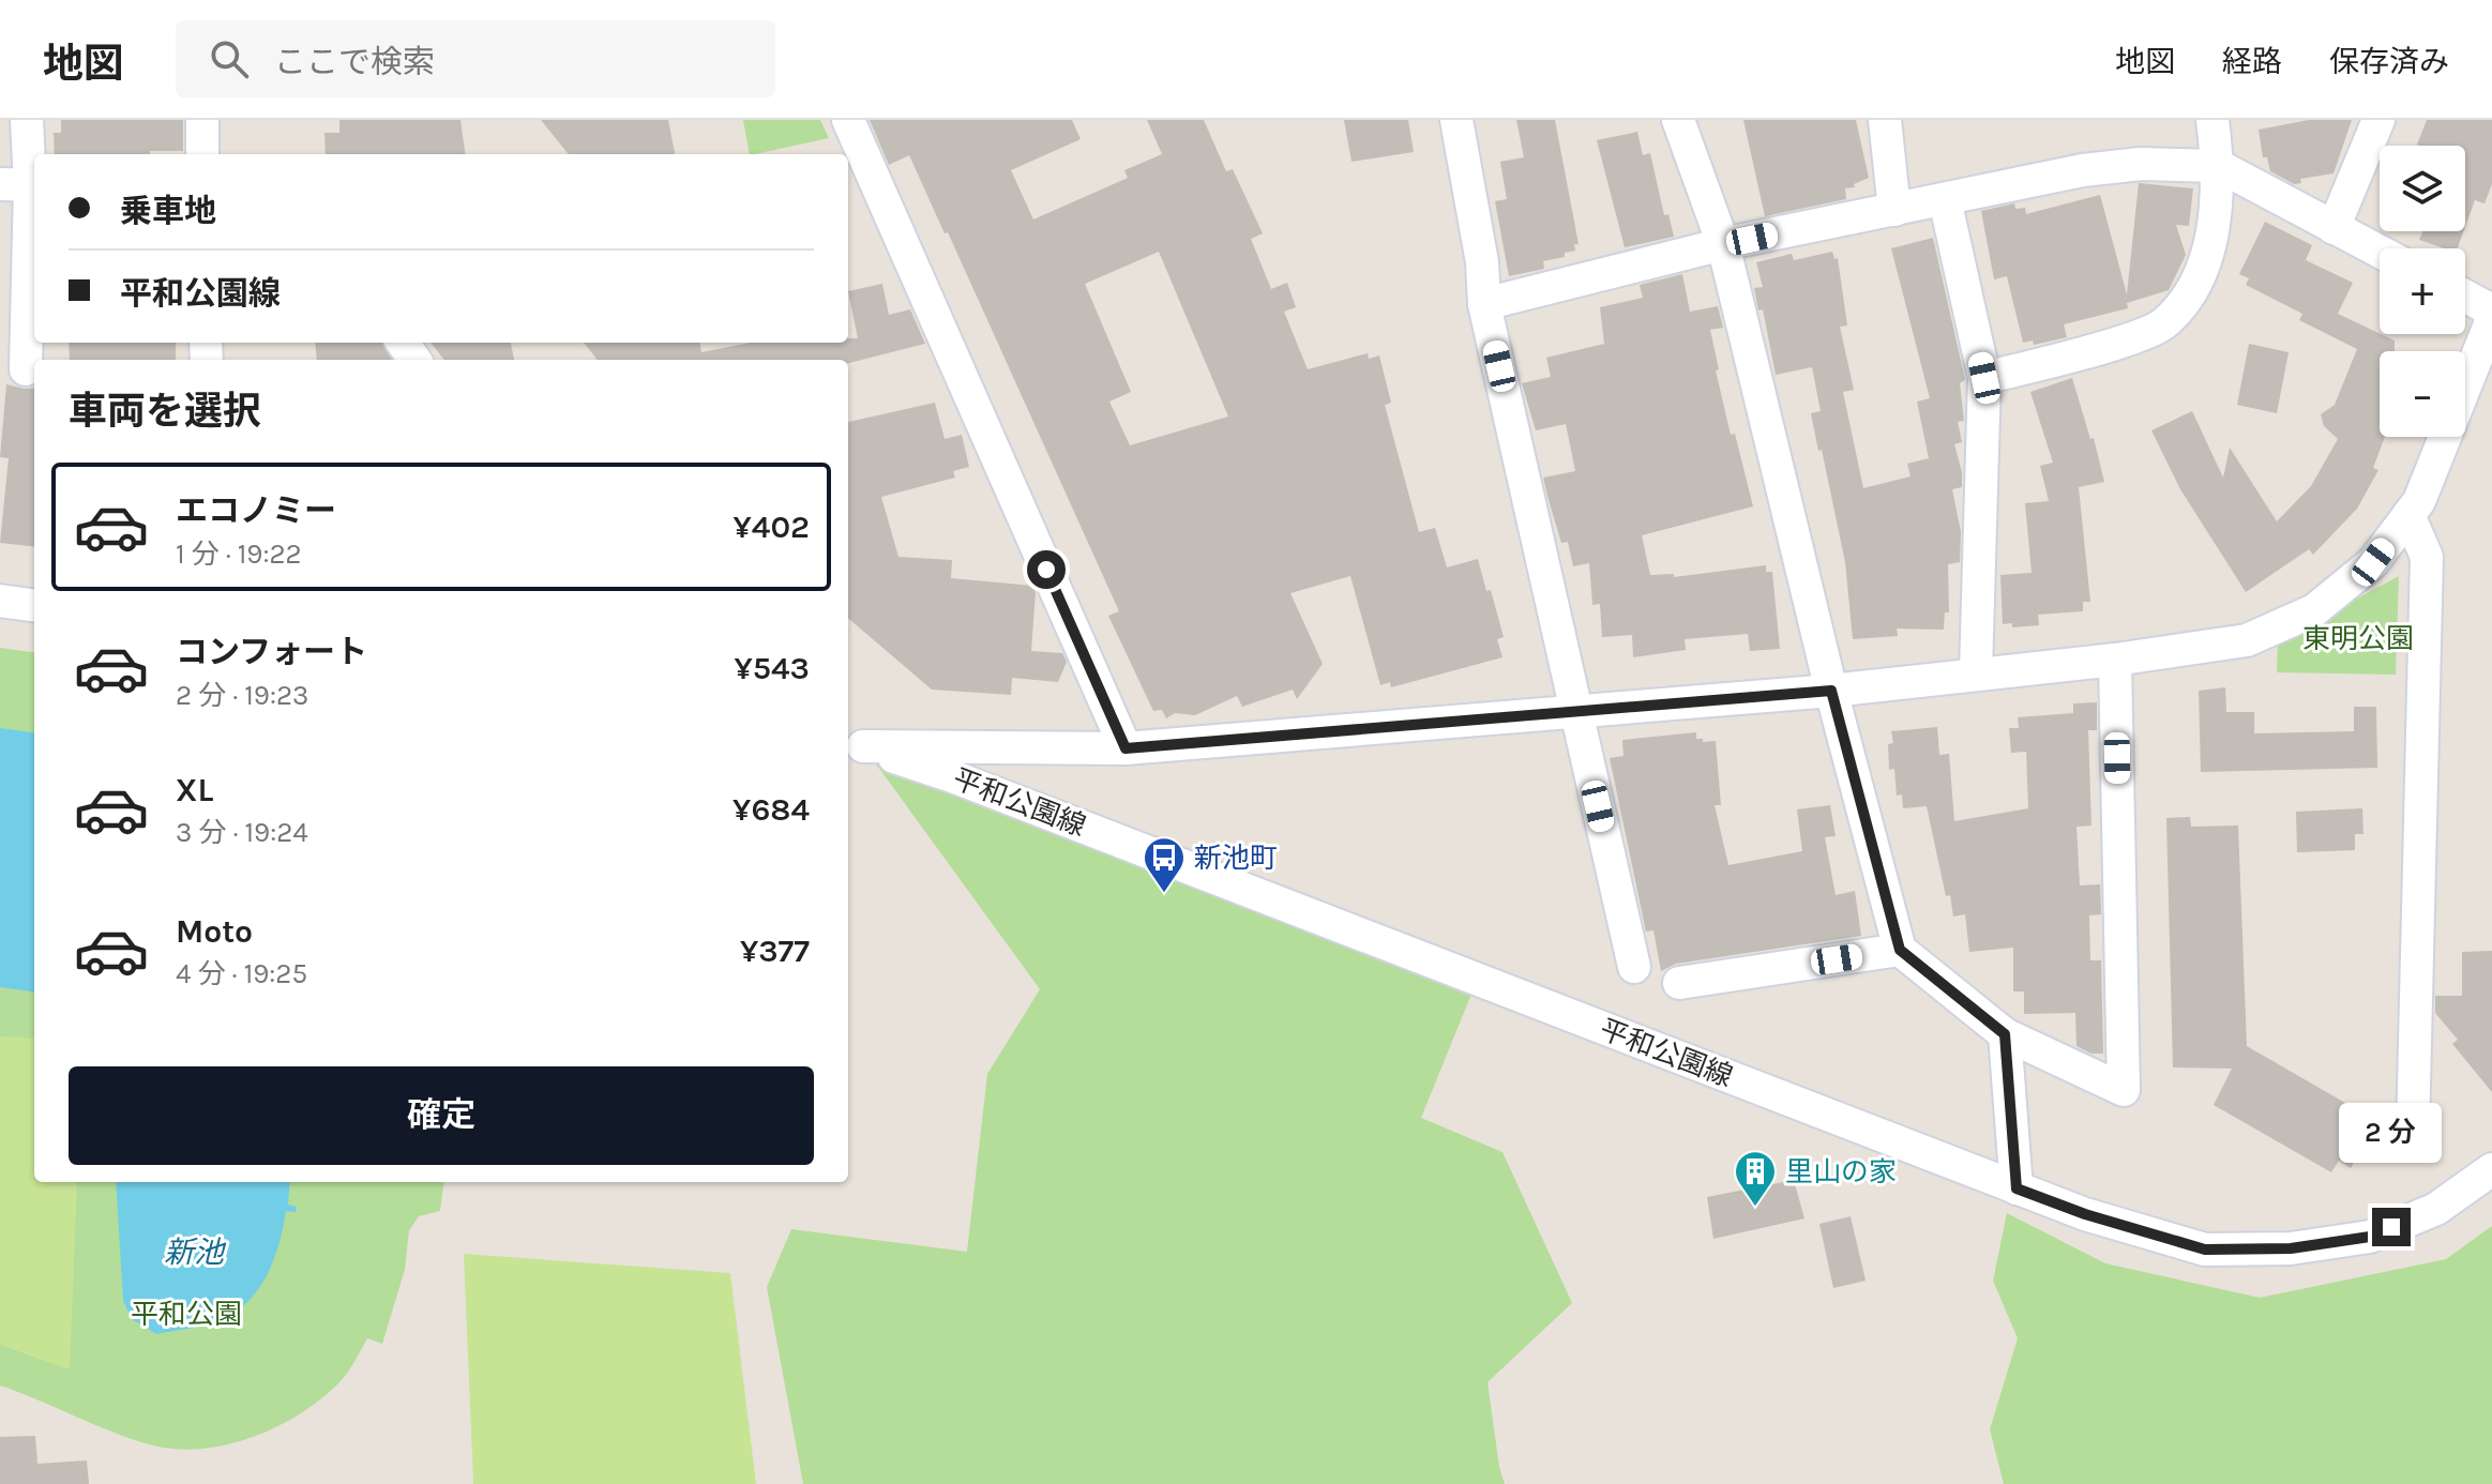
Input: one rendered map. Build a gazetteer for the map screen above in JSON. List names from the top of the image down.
{
  "streets": {
    "street": ["平和公園線"]
  },
  "water": ["新池"],
  "parks": ["東明公園", "平和公園"],
  "places": {
    "bus stop": ["新池町"],
    "building": ["里山の家"]
  },
  "page": {
    "header": "地図",
    "search": "ここで検索",
    "nav": ["地図", "経路", "保存済み"],
    "map_buttons": ["+", "−"],
    "banner": ["乗車地", "平和公園線"],
    "heading": "車両を選択",
    "list": [
      {
        "name": "エコノミー",
        "note": "1 分 · 19:22",
        "value": "¥402"
      },
      {
        "name": "コンフォート",
        "note": "2 分 · 19:23",
        "value": "¥543"
      },
      {
        "name": "XL",
        "note": "3 分 · 19:24",
        "value": "¥684"
      },
      {
        "name": "Moto",
        "note": "4 分 · 19:25",
        "value": "¥377"
      }
    ],
    "buttons": "確定",
    "bubble": "2 分"
  }
}
